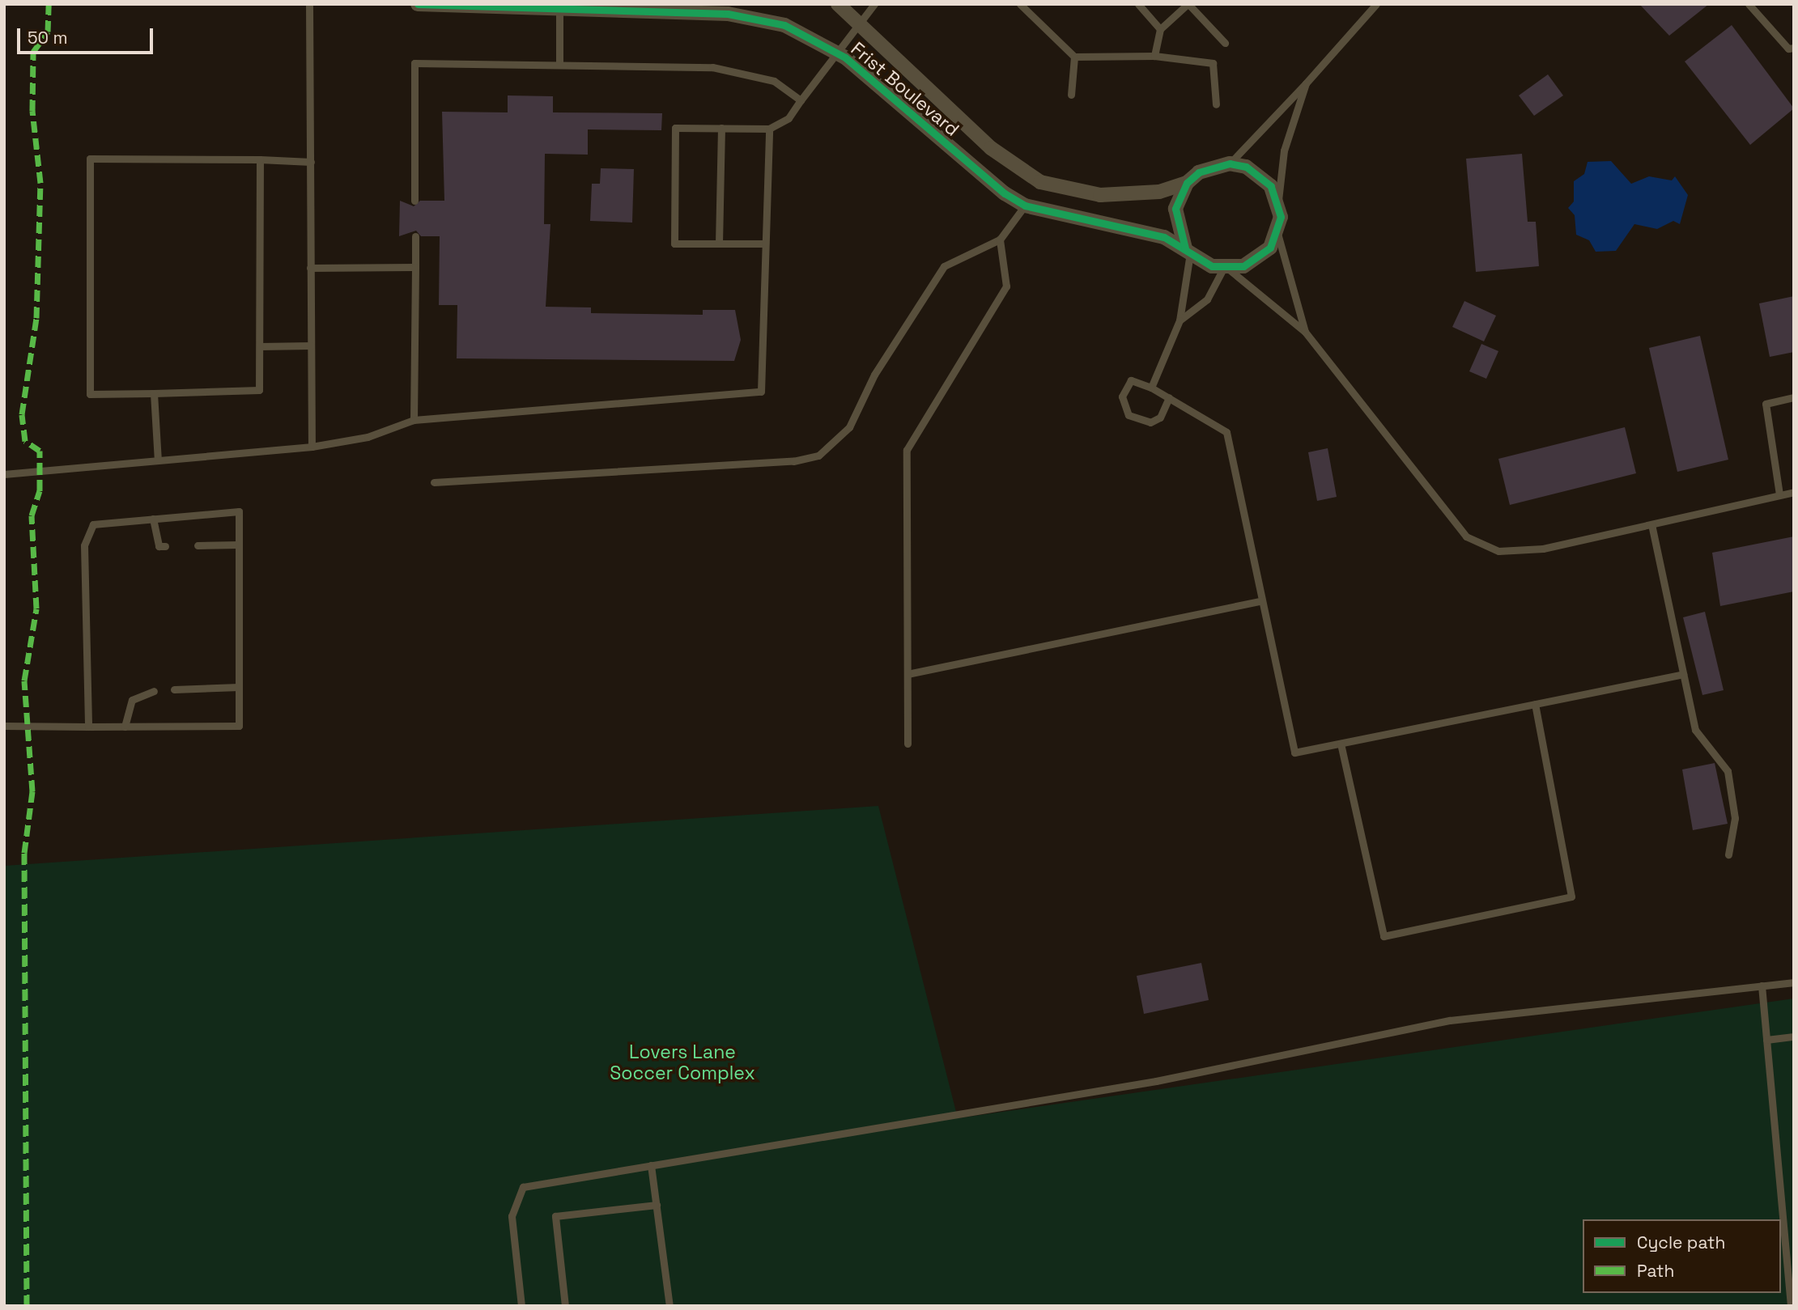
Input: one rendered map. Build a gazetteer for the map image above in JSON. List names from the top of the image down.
{
  "streets": {
    "street": ["Frist Boulevard"]
  },
  "parks": ["Lovers Lane Soccer Complex"],
  "legend": ["Cycle path", "Path"],
  "scale_bar": "50 m"
}
